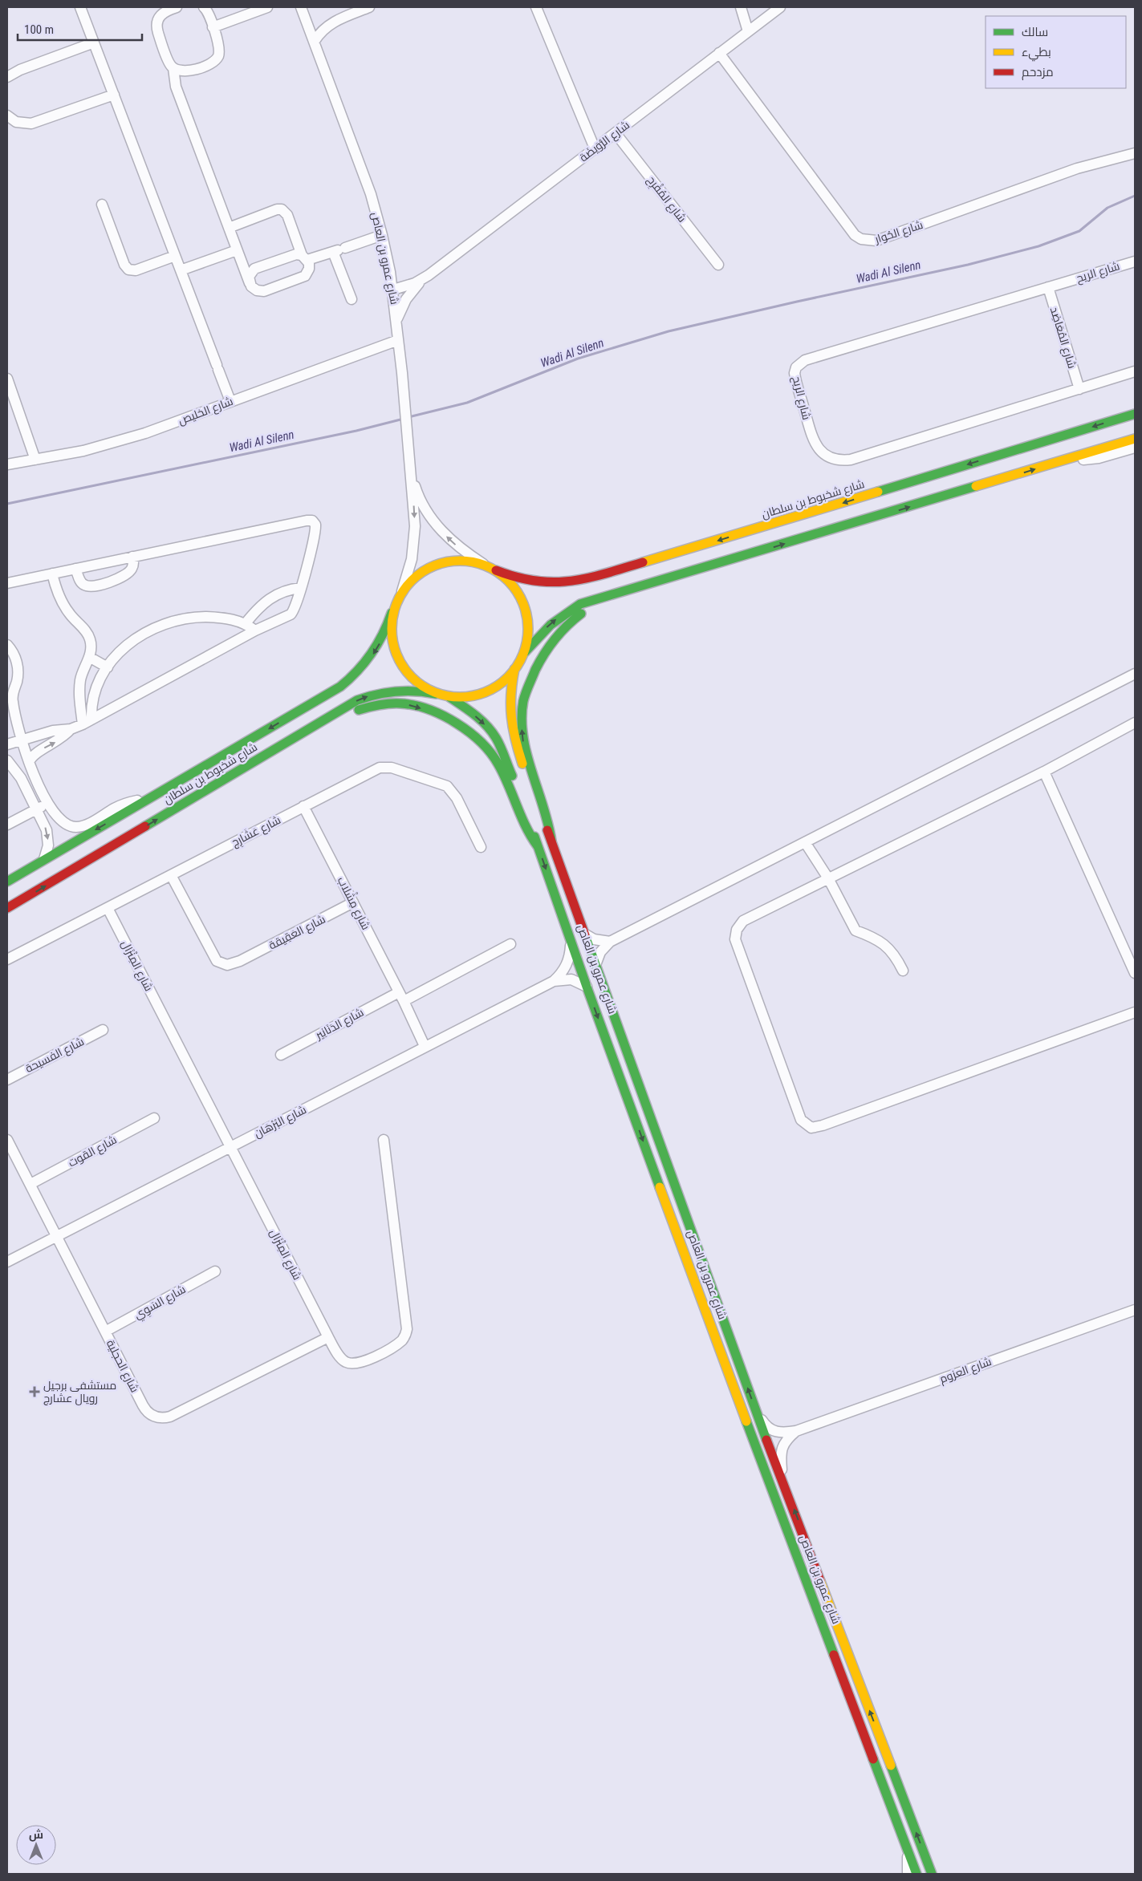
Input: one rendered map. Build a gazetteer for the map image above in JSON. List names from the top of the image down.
{
  "streets": {
    "main road": ["شارع عمرو بن العاص", "شارع شخبوط بن سلطان"],
    "street": [
      "شارع الرُّوَيضَة",
      "شارع المُفْرِح",
      "شارع الحُوار",
      "شارع الريح",
      "شارع المُعَاضِد",
      "شارع الخليص",
      "شارع عَشَارِج",
      "شارع مِشْلاب",
      "شارع العَقِيقة",
      "شارع المِنْزَال",
      "شارع الدَنَانِير",
      "شارع الفسيحة",
      "شارع البُرْهَان",
      "شارع القوت",
      "شارع السَوِي",
      "شارع الحجلية",
      "شارع العزوم"
    ]
  },
  "crossings": [
    ["شارع الرُّوَيضَة", "شارع المُفْرِح"],
    ["شارع الرُّوَيضَة", "شارع الحُوار"],
    ["شارع الرُّوَيضَة", "شارع عمرو بن العاص"],
    ["شارع عمرو بن العاص", "شارع الخليص"],
    ["شارع عمرو بن العاص", "شارع شخبوط بن سلطان"],
    ["شارع عمرو بن العاص", "شارع البُرْهَان"],
    ["شارع عمرو بن العاص", "شارع العزوم"],
    ["شارع الريح", "شارع المُعَاضِد"],
    ["شارع عَشَارِج", "شارع مِشْلاب"],
    ["شارع عَشَارِج", "شارع العَقِيقة"],
    ["شارع عَشَارِج", "شارع المِنْزَال"],
    ["شارع مِشْلاب", "شارع العَقِيقة"],
    ["شارع مِشْلاب", "شارع الدَنَانِير"],
    ["شارع مِشْلاب", "شارع البُرْهَان"],
    ["شارع المِنْزَال", "شارع البُرْهَان"],
    ["شارع المِنْزَال", "شارع الحجلية"],
    ["شارع البُرْهَان", "شارع الحجلية"],
    ["شارع القوت", "شارع الحجلية"],
    ["شارع السَوِي", "شارع الحجلية"]
  ],
  "water": ["Wadi Al Silenn"],
  "places": {
    "health": ["مستشفى برجيل رويال عشارج"]
  },
  "legend": ["سالك", "بطيء", "مزدحم"],
  "scale_bar": "100 m",
  "north": "top"
}
